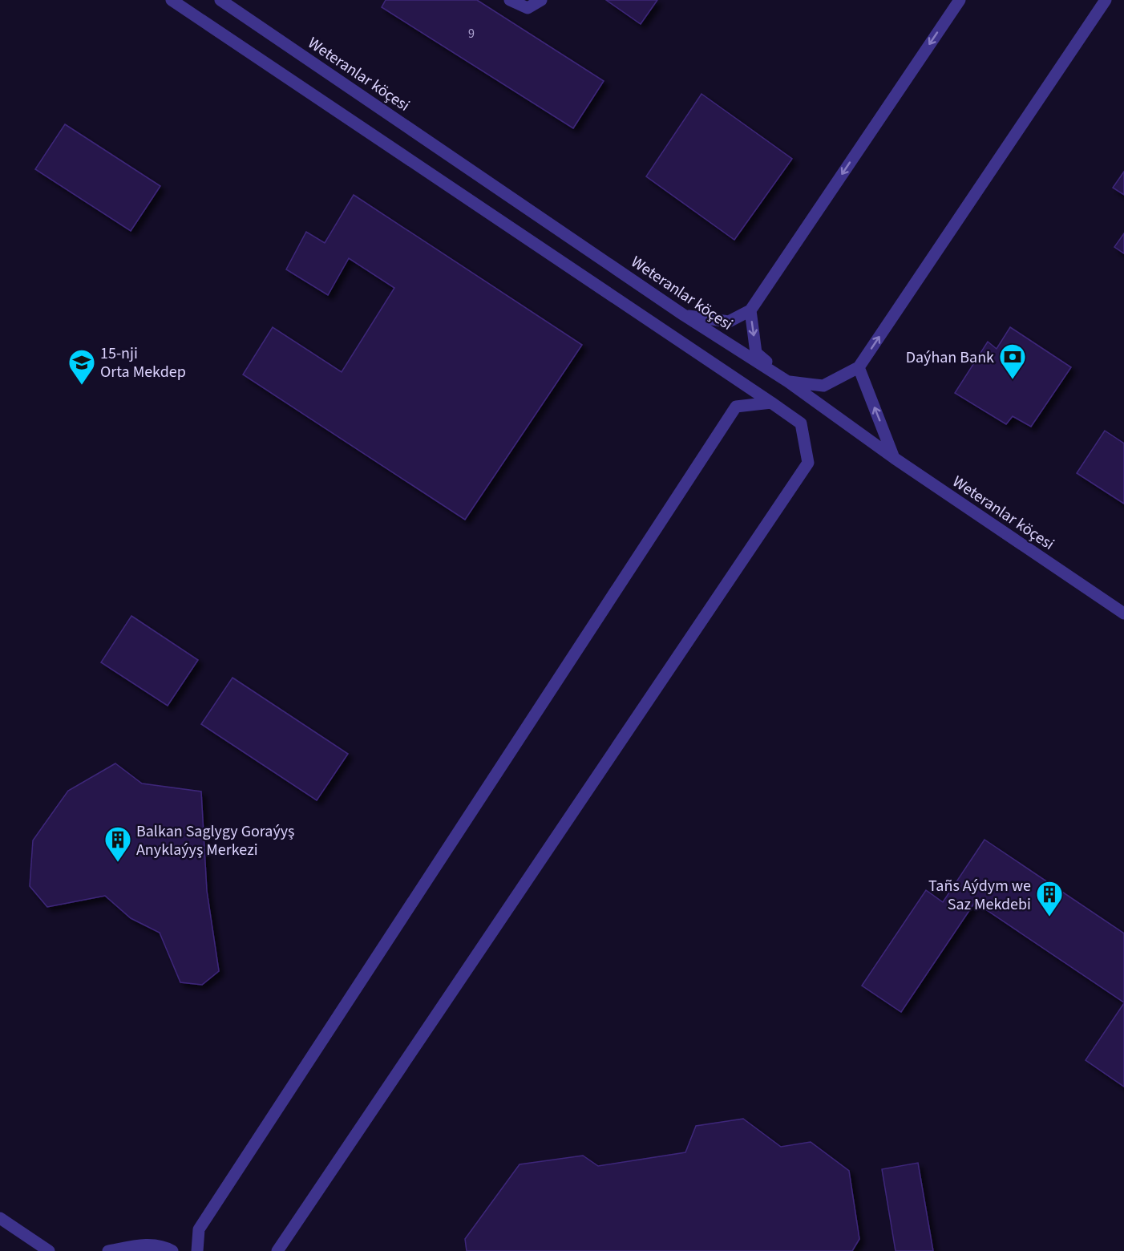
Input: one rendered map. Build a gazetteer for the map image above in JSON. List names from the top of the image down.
{
  "streets": {
    "street": ["Weteranlar köçesi"]
  },
  "places": {
    "bank": ["Daýhan Bank"],
    "school or university": ["15-nji Orta Mekdep"],
    "building": ["Balkan Saglygy Goraýyş Anyklaýyş Merkezi", "Tañs Aýdym we Saz Mekdebi"]
  },
  "house_numbers": ["9"]
}
